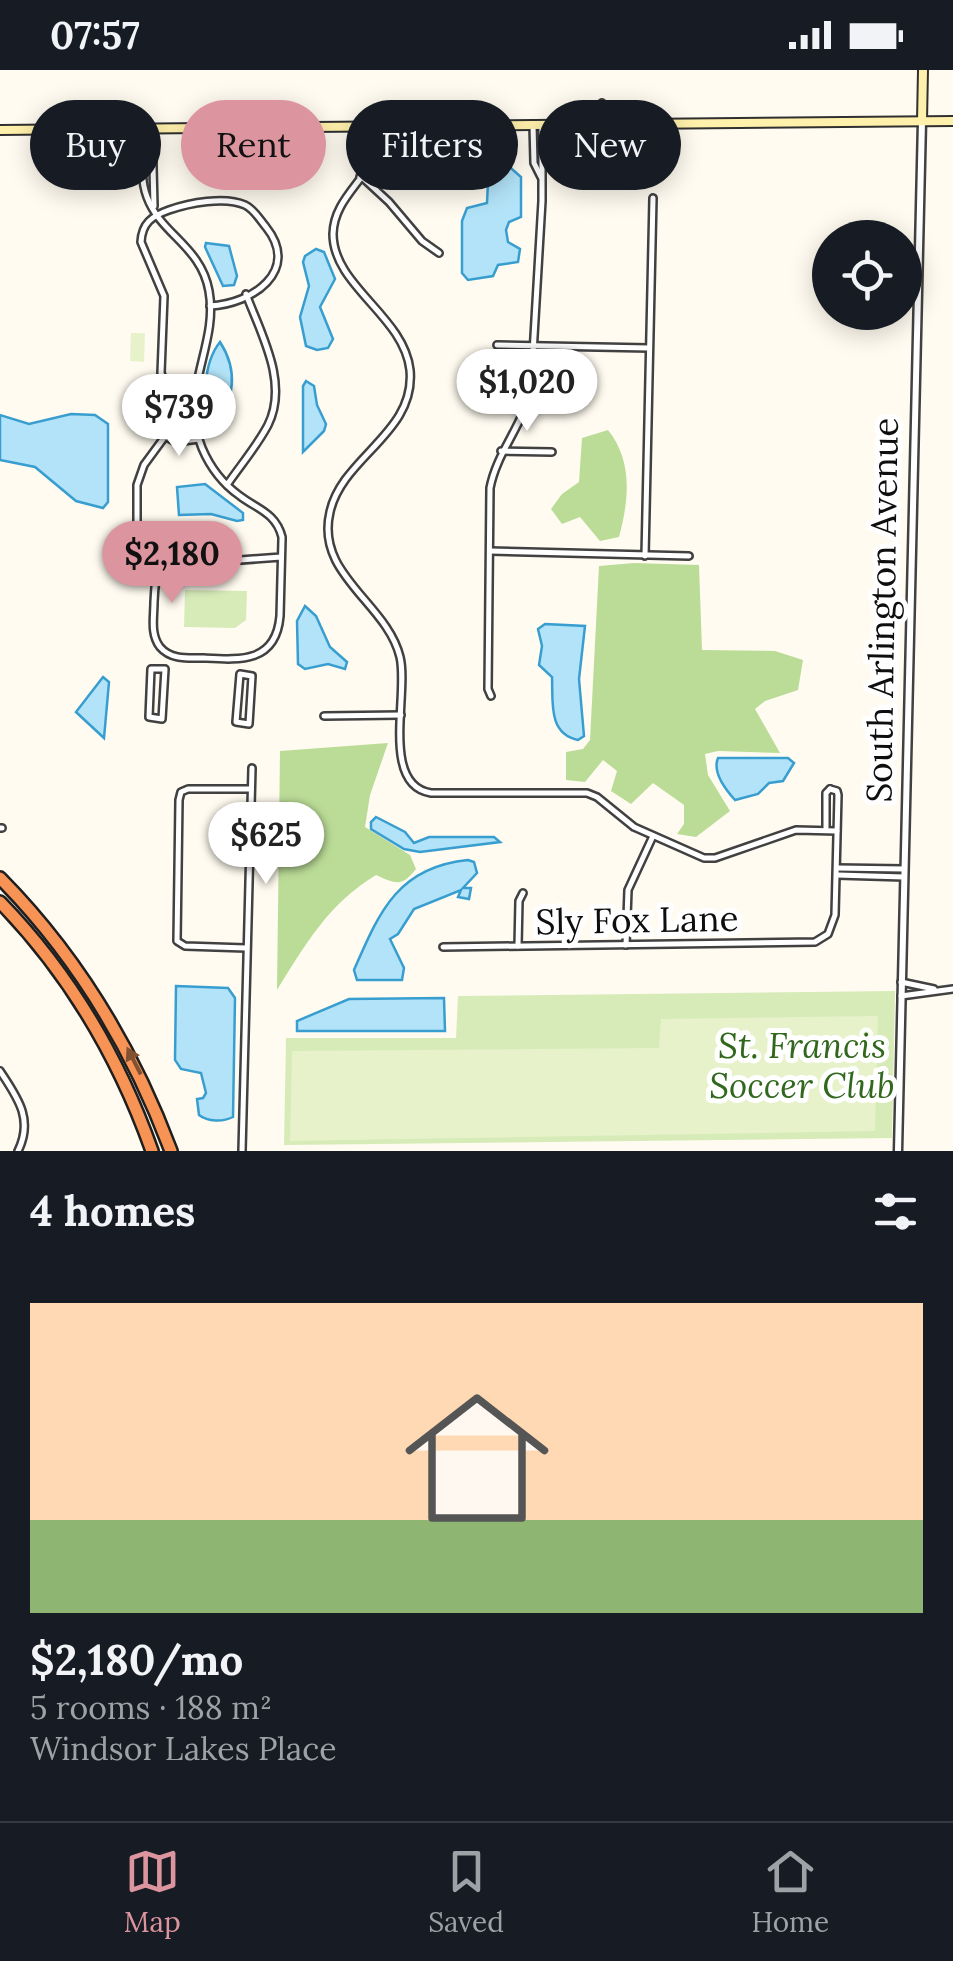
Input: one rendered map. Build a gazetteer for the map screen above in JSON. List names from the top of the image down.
{
  "streets": {
    "main road": ["South Arlington Avenue"],
    "street": ["Sly Fox Lane"]
  },
  "parks": ["St. Francis Soccer Club"],
  "page": {
    "status": "07:57",
    "chip": [
      "Buy",
      "Rent",
      "Filters",
      "New"
    ],
    "price": [
      "$1,020",
      "$739",
      "$2,180",
      "$625"
    ],
    "heading": "4 homes",
    "list": [
      {
        "name": "$2,180/mo",
        "note": "5 rooms · 188 m² · Windsor Lakes Place"
      }
    ],
    "tabs": ["Map", "Saved", "Home"]
  }
}
